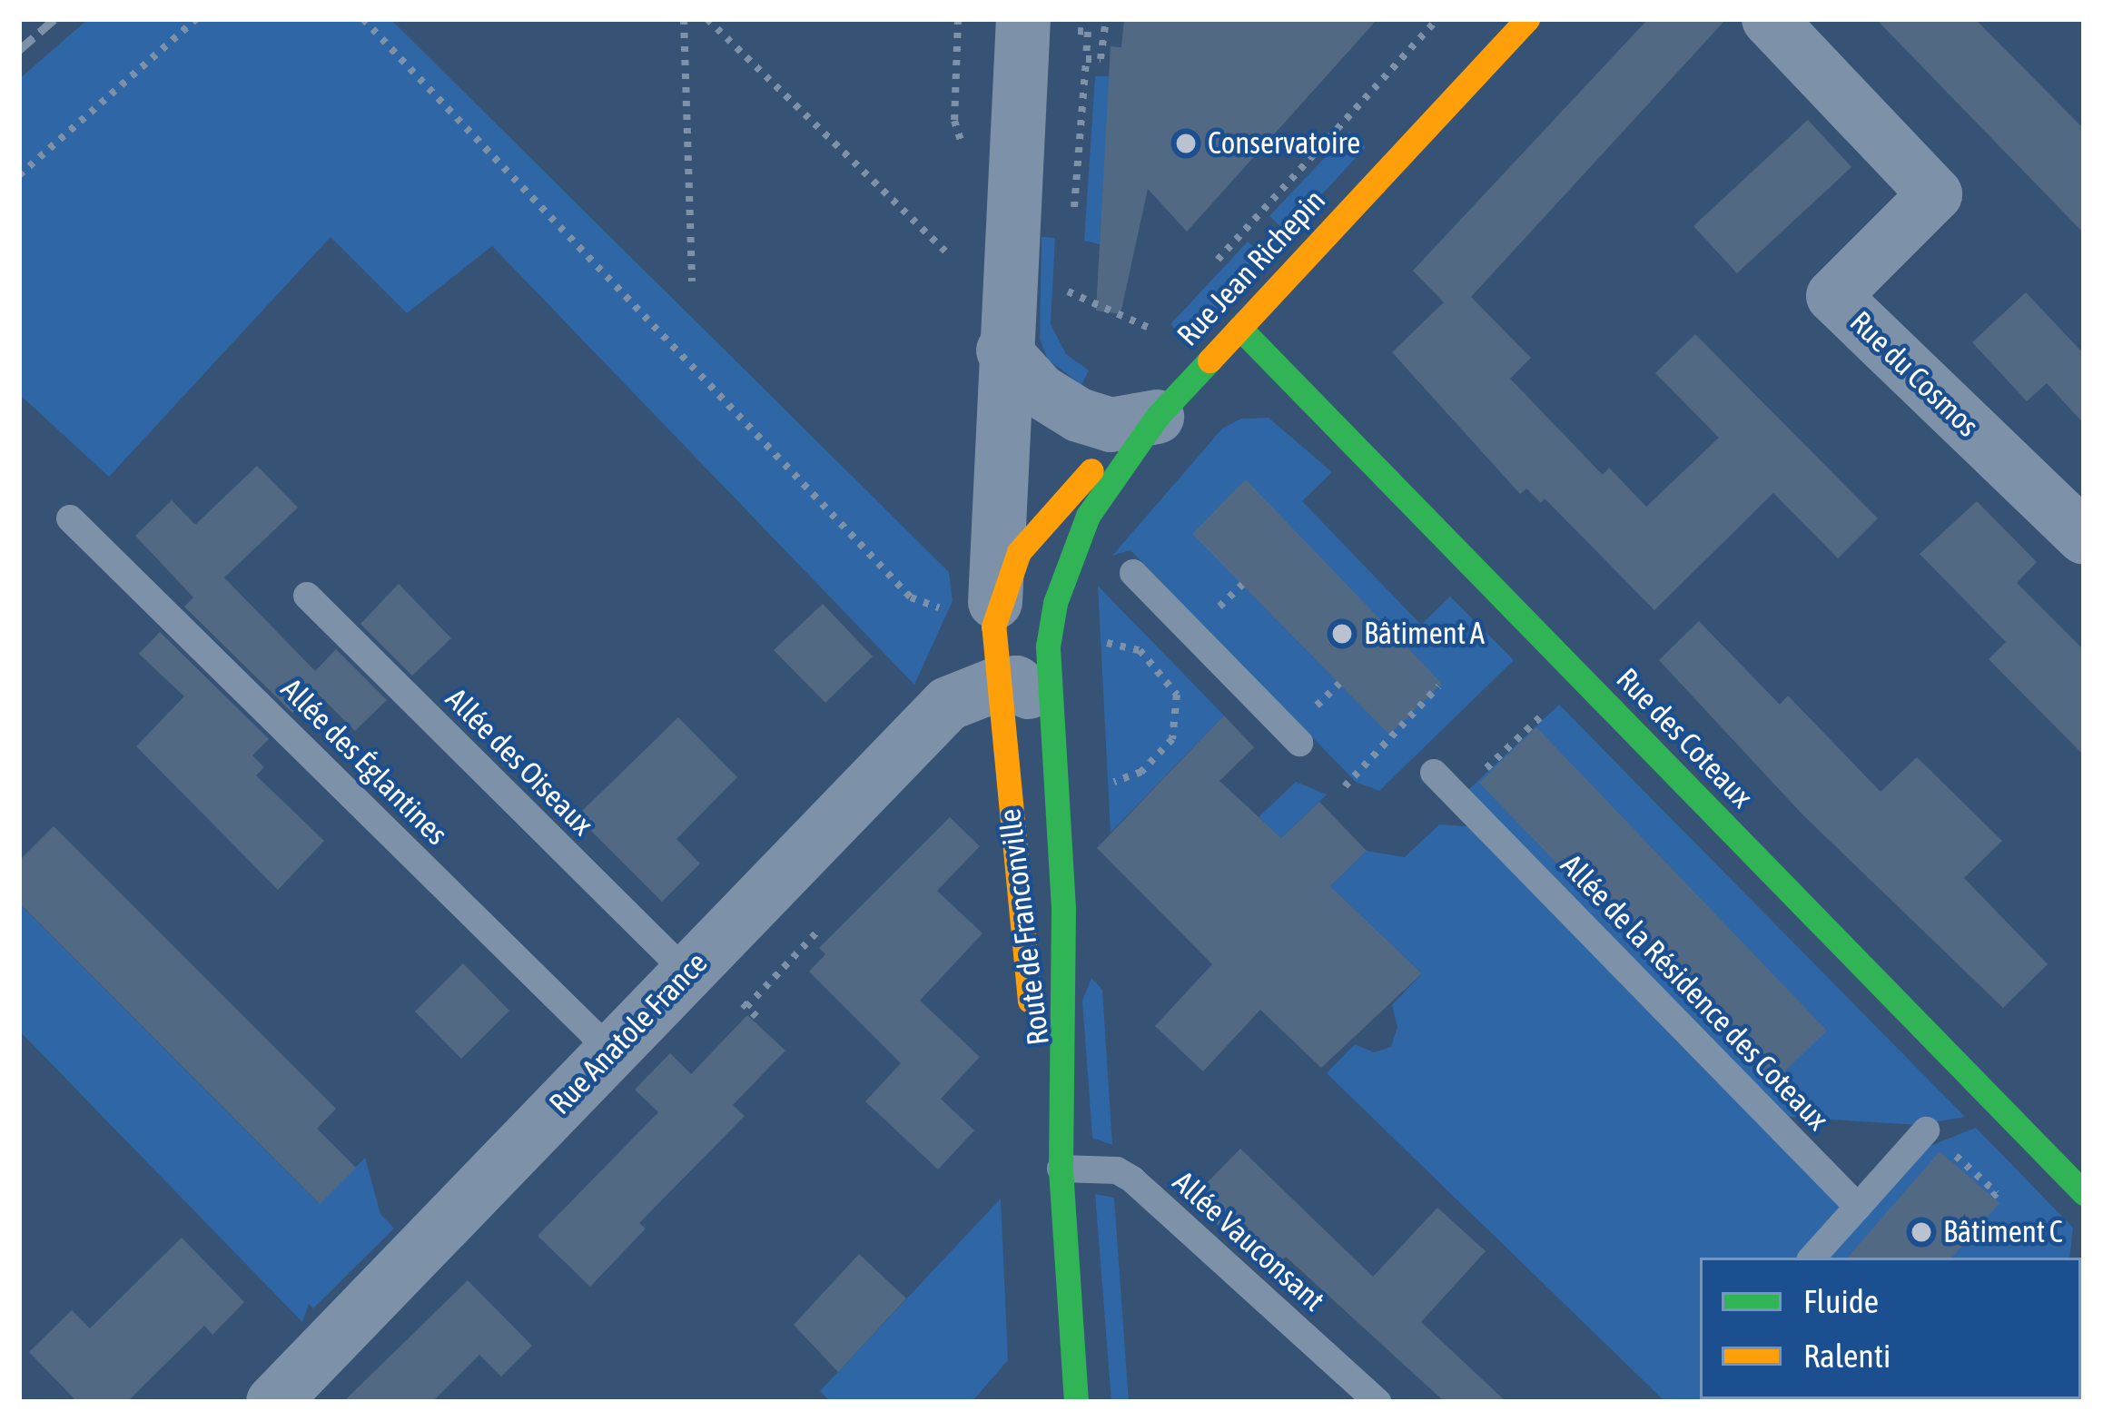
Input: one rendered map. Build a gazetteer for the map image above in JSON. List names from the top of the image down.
{
  "streets": {
    "main road": ["Rue Jean Richepin", "Rue des Coteaux", "Route de Franconville"],
    "street": ["Rue du Cosmos", "Rue Anatole France"],
    "lane": [
      "Allée des Églantines",
      "Allée des Oiseaux",
      "Allée de la Résidence des Coteaux",
      "Allée Vauconsant"
    ]
  },
  "crossings": [
    ["Rue Jean Richepin", "Rue des Coteaux"],
    ["Rue Jean Richepin", "Route de Franconville"],
    ["Allée des Églantines", "Rue Anatole France"],
    ["Allée des Oiseaux", "Rue Anatole France"],
    ["Route de Franconville", "Rue Anatole France"],
    ["Route de Franconville", "Allée Vauconsant"]
  ],
  "places": ["Conservatoire", "Bâtiment A", "Bâtiment C"],
  "legend": ["Fluide", "Ralenti"]
}
